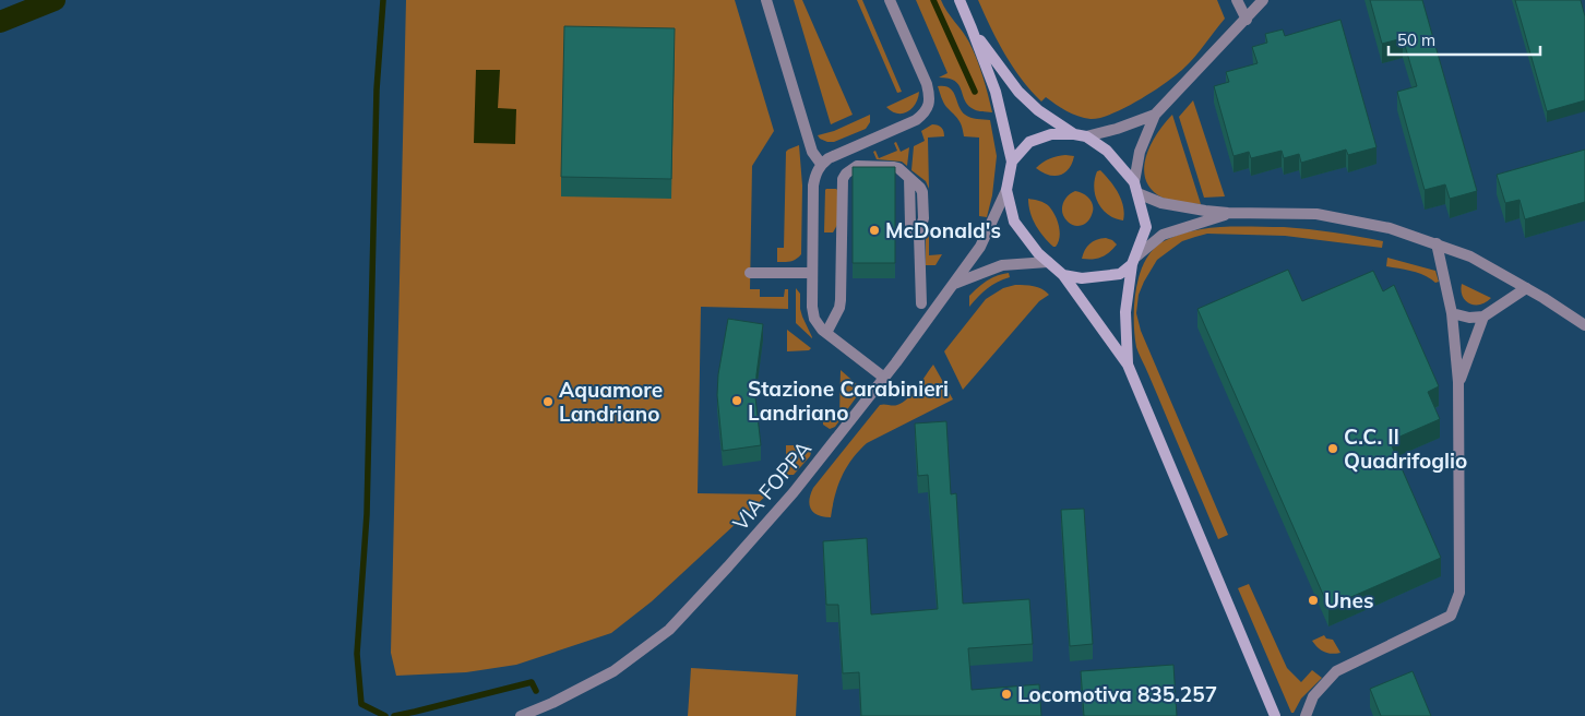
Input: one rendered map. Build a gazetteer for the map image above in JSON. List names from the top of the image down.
{
  "streets": {
    "street": ["VIA FOPPA"]
  },
  "places": [
    "McDonald's",
    "Stazione Carabinieri Landriano",
    "Aquamore Landriano",
    "C.C. Il Quadrifoglio",
    "Unes",
    "Locomotiva 835.257"
  ],
  "scale_bar": "50 m"
}
